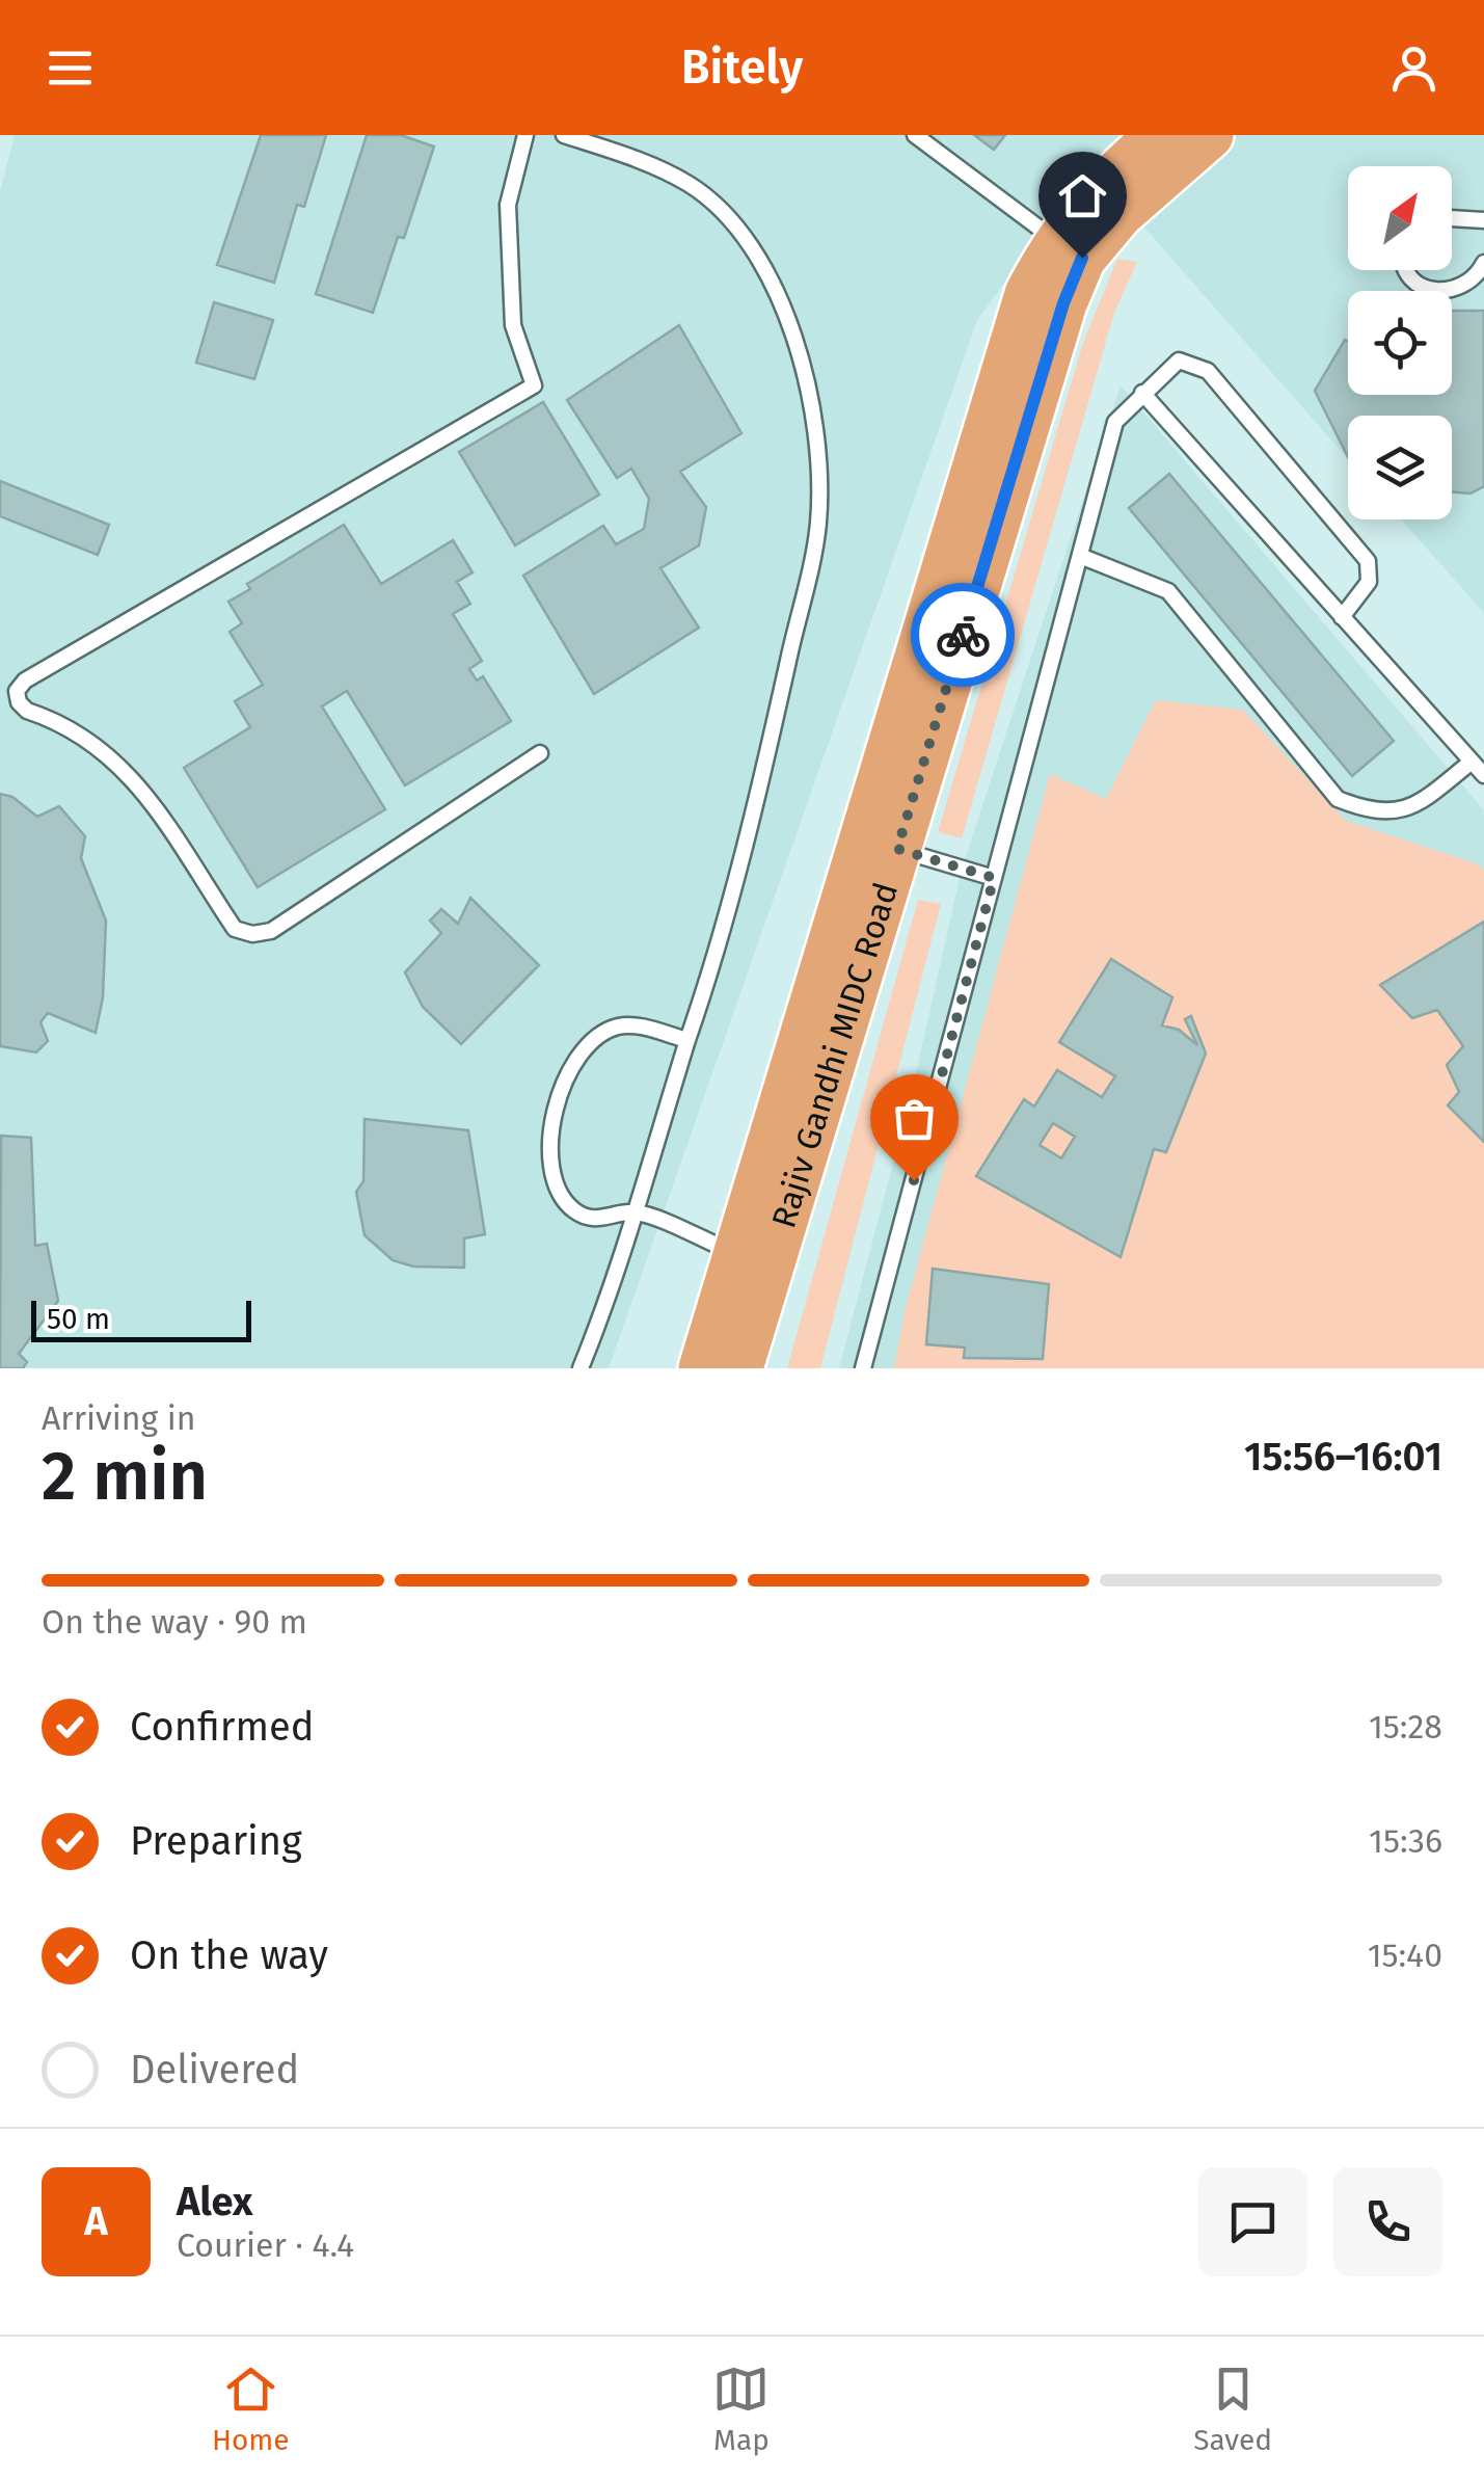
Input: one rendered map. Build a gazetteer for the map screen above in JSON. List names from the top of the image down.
{
  "streets": {
    "main road": ["Rajiv Gandhi MIDC Road"]
  },
  "scale_bar": "50 m",
  "north": "top right",
  "page": {
    "header": "Bitely",
    "scale": "50 m",
    "heading": ["2 min", "Arriving in", "15:56–16:01"],
    "panel": ["Alex", "Courier · 4.4"],
    "bar": "On the way · 90 m",
    "list": [
      ["Confirmed", "15:28"],
      ["Preparing", "15:36"],
      ["On the way", "15:40"],
      "Delivered"
    ],
    "round": "A",
    "tabs": ["Home", "Map", "Saved"]
  }
}
